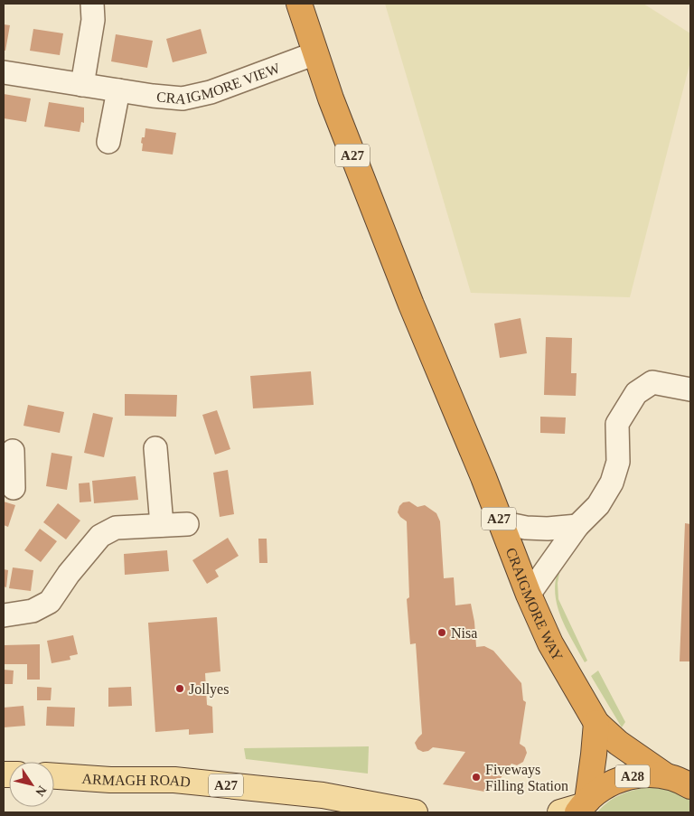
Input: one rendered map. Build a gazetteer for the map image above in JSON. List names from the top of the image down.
{
  "streets": {
    "highway": ["A27", "CRAIGMORE WAY", "A28"],
    "main road": ["ARMAGH ROAD"],
    "street": ["CRAIGMORE VIEW"]
  },
  "crossings": [
    ["CRAIGMORE VIEW", "A27"],
    ["CRAIGMORE VIEW", "CRAIGMORE WAY"],
    ["A27", "CRAIGMORE WAY"],
    ["CRAIGMORE WAY", "A28"]
  ],
  "places": ["Nisa", "Jollyes", "Fiveways Filling Station"],
  "north": "bottom right"
}
